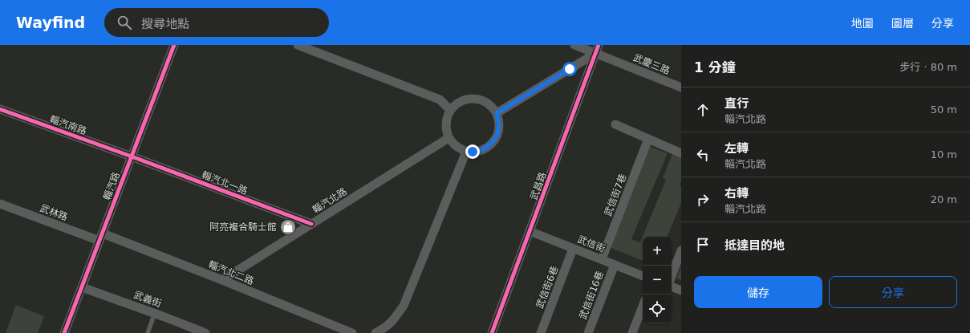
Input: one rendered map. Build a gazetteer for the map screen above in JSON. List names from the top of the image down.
{
  "streets": {
    "street": [
      "武慶三路",
      "輜汽南路",
      "輜汽北一路",
      "輜汽路",
      "武昌路",
      "武信街7巷",
      "輜汽北路",
      "武林路",
      "武信街",
      "輜汽北二路",
      "武信街6巷",
      "武信街16巷",
      "武義街"
    ]
  },
  "crossings": [
    ["武慶三路", "武昌路"],
    ["輜汽南路", "輜汽北一路"],
    ["輜汽南路", "輜汽路"],
    ["輜汽北一路", "輜汽路"],
    ["輜汽北一路", "輜汽北路"],
    ["輜汽路", "武林路"],
    ["輜汽路", "輜汽北二路"],
    ["輜汽路", "武義街"],
    ["武昌路", "武信街"],
    ["武信街7巷", "武信街"],
    ["輜汽北路", "輜汽北二路"],
    ["武林路", "輜汽北二路"],
    ["武信街", "武信街6巷"],
    ["武信街", "武信街16巷"]
  ],
  "places": {
    "shop": ["阿亮複合騎士館"]
  },
  "page": {
    "header": "Wayfind",
    "search": "搜尋地點",
    "nav": ["地圖", "圖層", "分享"],
    "heading": ["1 分鐘", "步行 · 80 m"],
    "list": [
      ["直行", "輜汽北路", "50 m"],
      ["左轉", "輜汽北路", "10 m"],
      ["右轉", "輜汽北路", "20 m"],
      "抵達目的地"
    ],
    "map_buttons": ["+", "−"],
    "buttons": ["儲存", "分享"]
  }
}
